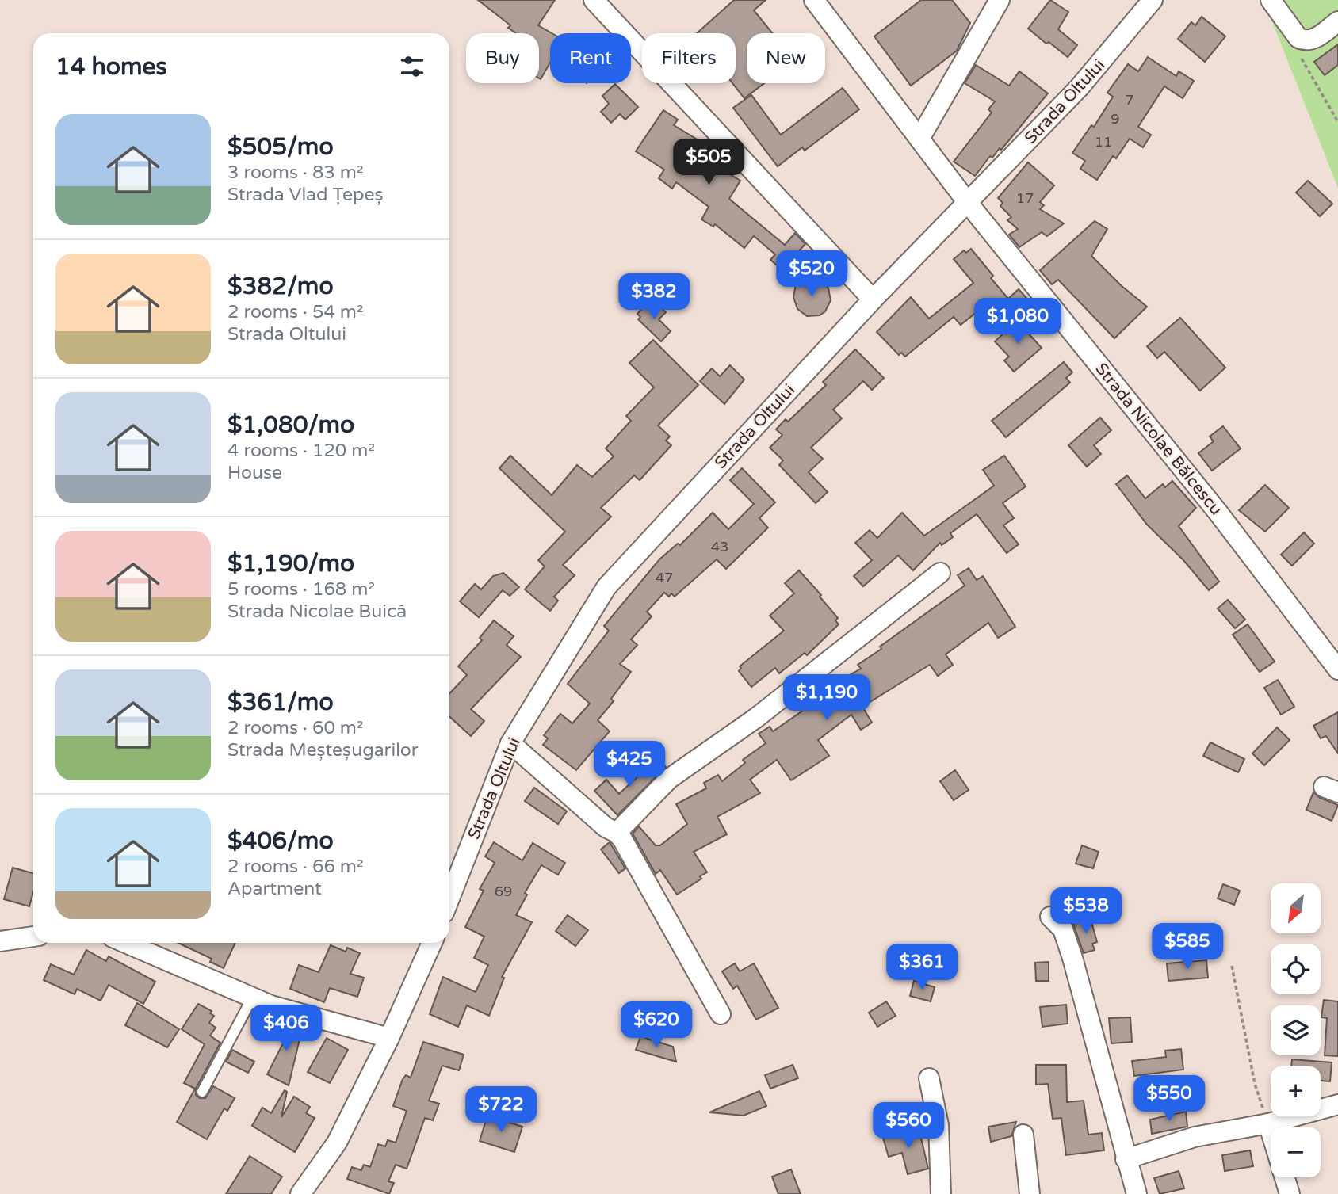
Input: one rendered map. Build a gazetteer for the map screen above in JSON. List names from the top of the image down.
{
  "streets": {
    "street": ["Strada Oltului", "Strada Nicolae Bălcescu"]
  },
  "crossings": [
    ["Strada Oltului", "Strada Nicolae Bălcescu"]
  ],
  "house_numbers": [
    "7",
    "9",
    "11",
    "17",
    "43",
    "47",
    "69"
  ],
  "north": "bottom left",
  "page": {
    "chip": [
      "Buy",
      "Rent",
      "Filters",
      "New"
    ],
    "heading": "14 homes",
    "list": [
      {
        "name": "$505/mo",
        "note": "3 rooms · 83 m² · Strada Vlad Țepeș"
      },
      {
        "name": "$382/mo",
        "note": "2 rooms · 54 m² · Strada Oltului"
      },
      {
        "name": "$1,080/mo",
        "note": "4 rooms · 120 m² · House"
      },
      {
        "name": "$1,190/mo",
        "note": "5 rooms · 168 m² · Strada Nicolae Buică"
      },
      {
        "name": "$361/mo",
        "note": "2 rooms · 60 m² · Strada Meșteșugarilor"
      },
      {
        "name": "$406/mo",
        "note": "2 rooms · 66 m² · Apartment"
      }
    ],
    "price": [
      "$505",
      "$520",
      "$382",
      "$1,080",
      "$1,190",
      "$425",
      "$538",
      "$585",
      "$361",
      "$620",
      "$406",
      "$550",
      "$722",
      "$560"
    ],
    "map_buttons": ["+", "−"]
  }
}
